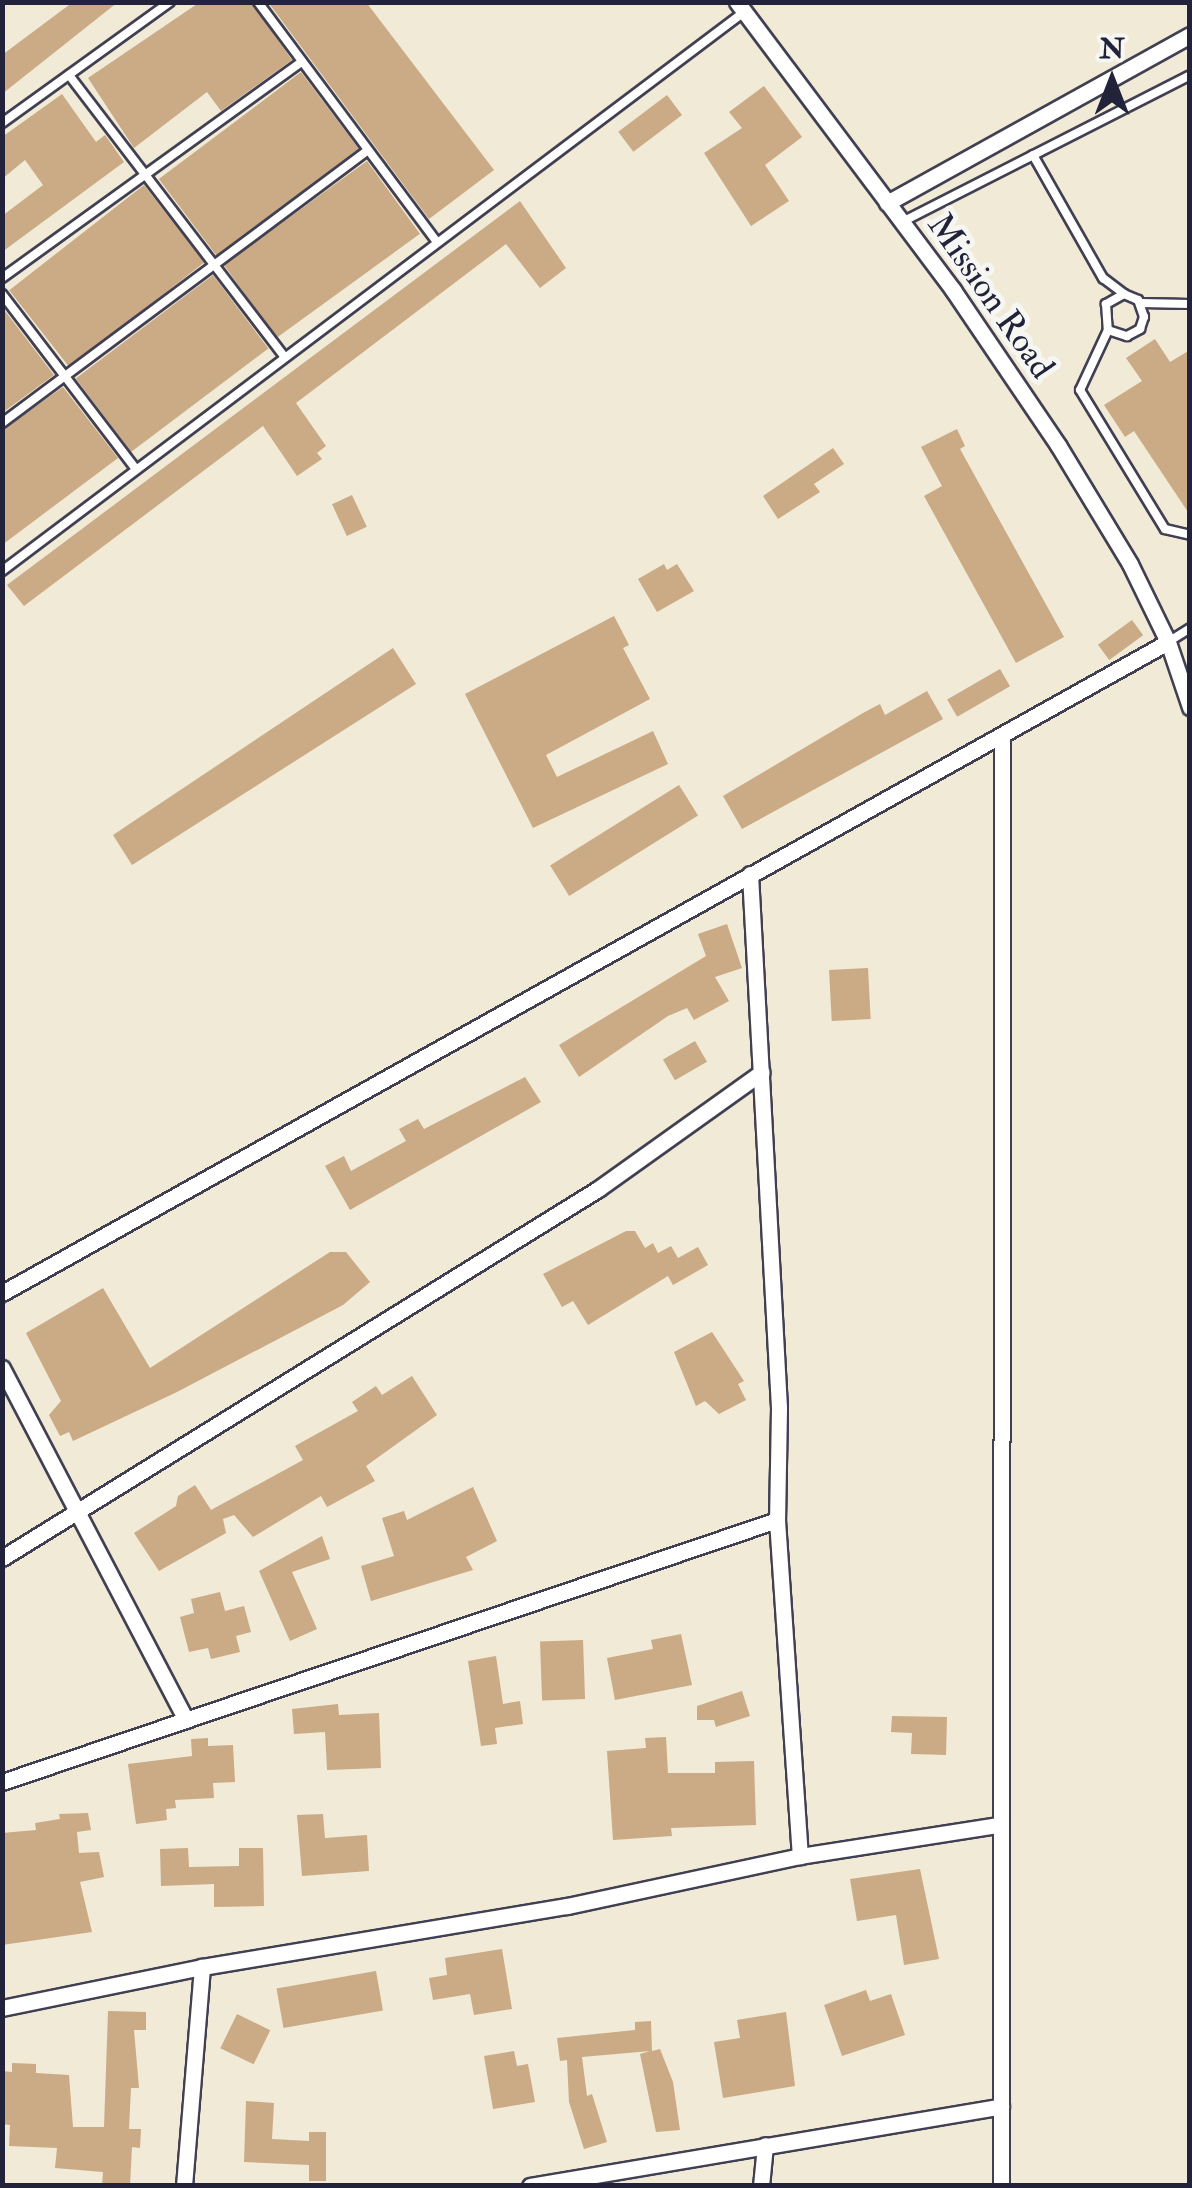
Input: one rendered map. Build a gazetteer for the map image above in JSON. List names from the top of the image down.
{
  "streets": {
    "street": ["Mission Road"]
  },
  "north": "top"
}
